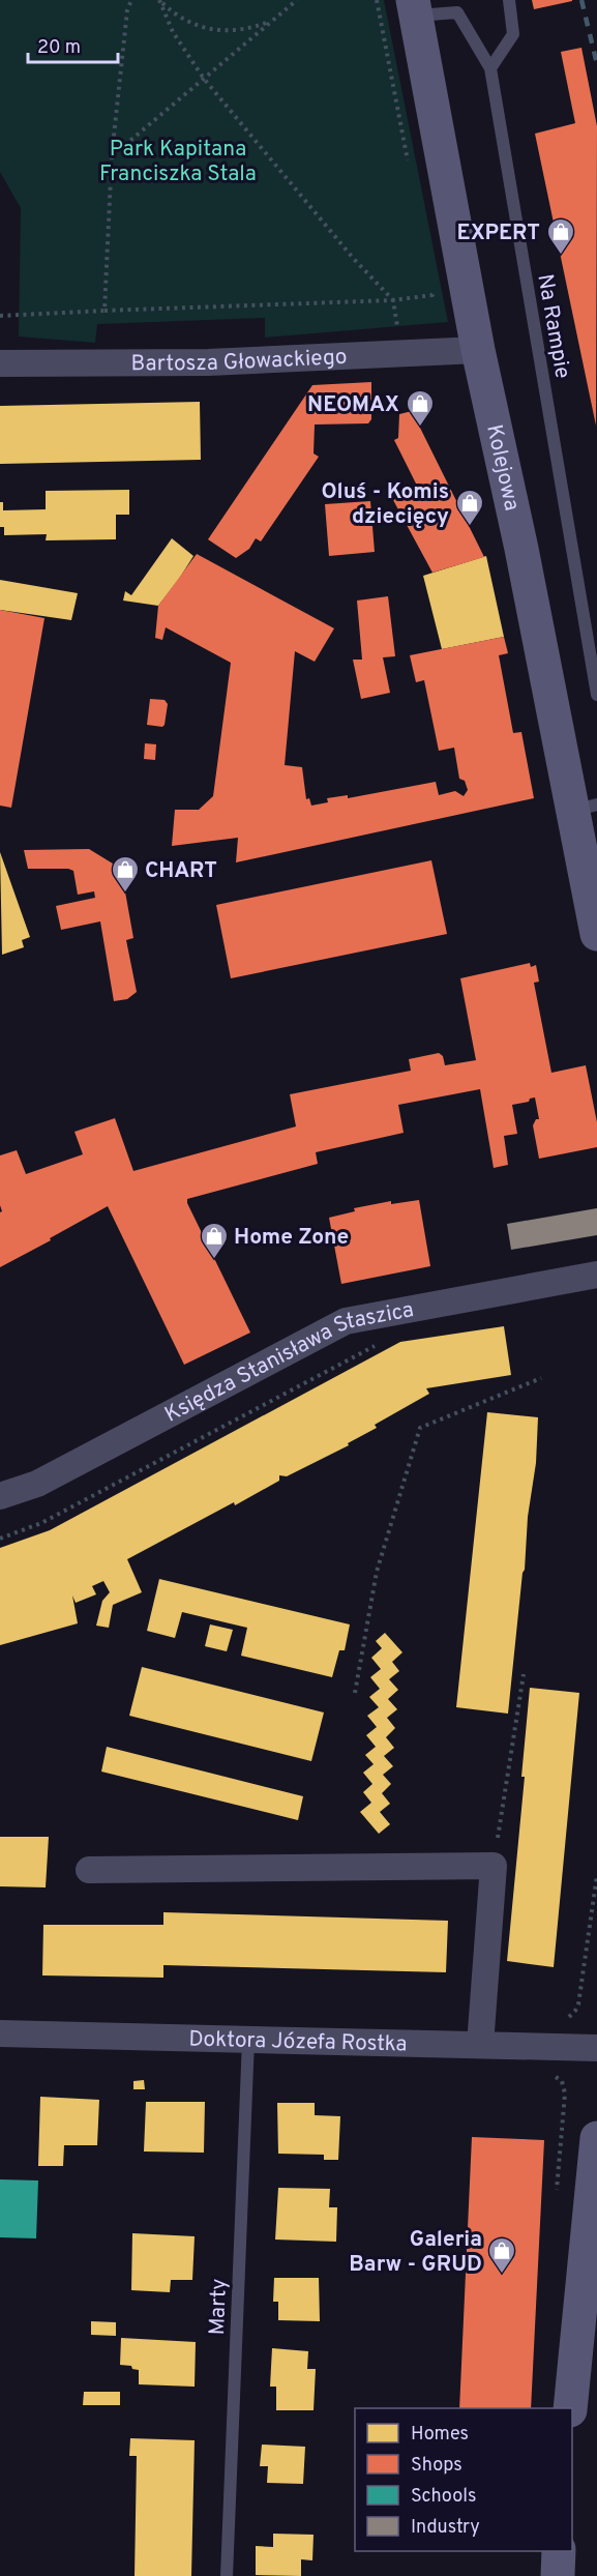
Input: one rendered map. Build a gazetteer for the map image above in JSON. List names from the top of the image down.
{
  "streets": {
    "main road": ["Kolejowa"],
    "street": ["Bartosza Głowackiego", "Księdza Stanisława Staszica", "Doktora Józefa Rostka"],
    "lane": ["Na Rampie", "Marty"]
  },
  "crossings": [
    ["Na Rampie", "Kolejowa"],
    ["Bartosza Głowackiego", "Kolejowa"],
    ["Doktora Józefa Rostka", "Marty"]
  ],
  "parks": ["Park Kapitana Franciszka Stala"],
  "places": {
    "shop": [
      "EXPERT",
      "NEOMAX",
      "Oluś - Komis dziecięcy",
      "CHART",
      "Home Zone",
      "Galeria Barw - GRUD"
    ]
  },
  "legend": [
    "Homes",
    "Shops",
    "Schools",
    "Industry"
  ],
  "scale_bar": "20 m"
}
